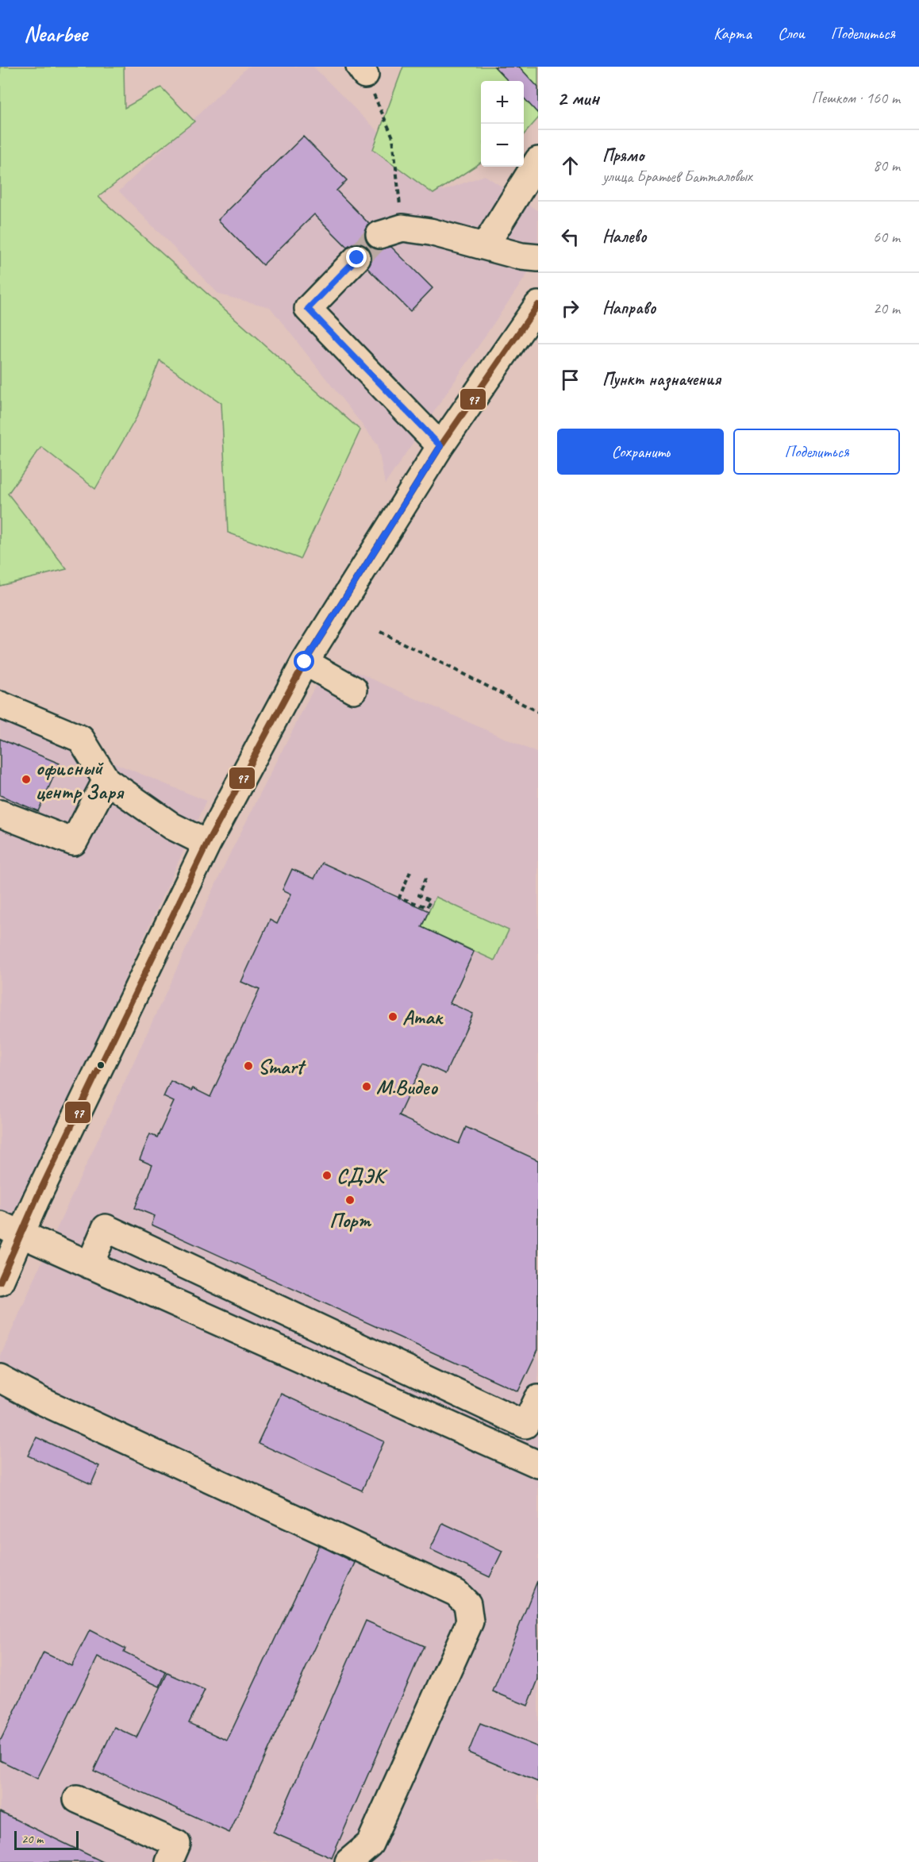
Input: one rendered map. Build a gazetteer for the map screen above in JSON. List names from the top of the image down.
{
  "places": [
    "офисный центр Заря",
    "Атак",
    "Smart",
    "М.Видео",
    "СДЭК",
    "Порт"
  ],
  "lines": ["transit line 97"],
  "scale_bar": "20 m",
  "page": {
    "header": "Nearbee",
    "nav": ["Карта", "Слои", "Поделиться"],
    "heading": ["2 мин", "Пешком · 160 m"],
    "map_buttons": ["+", "−"],
    "list": [
      ["Прямо", "улица Братьев Батталовых", "80 m"],
      ["Налево", "60 m"],
      ["Направо", "20 m"],
      "Пункт назначения"
    ],
    "buttons": ["Сохранить", "Поделиться"],
    "scale": "20 m"
  }
}
